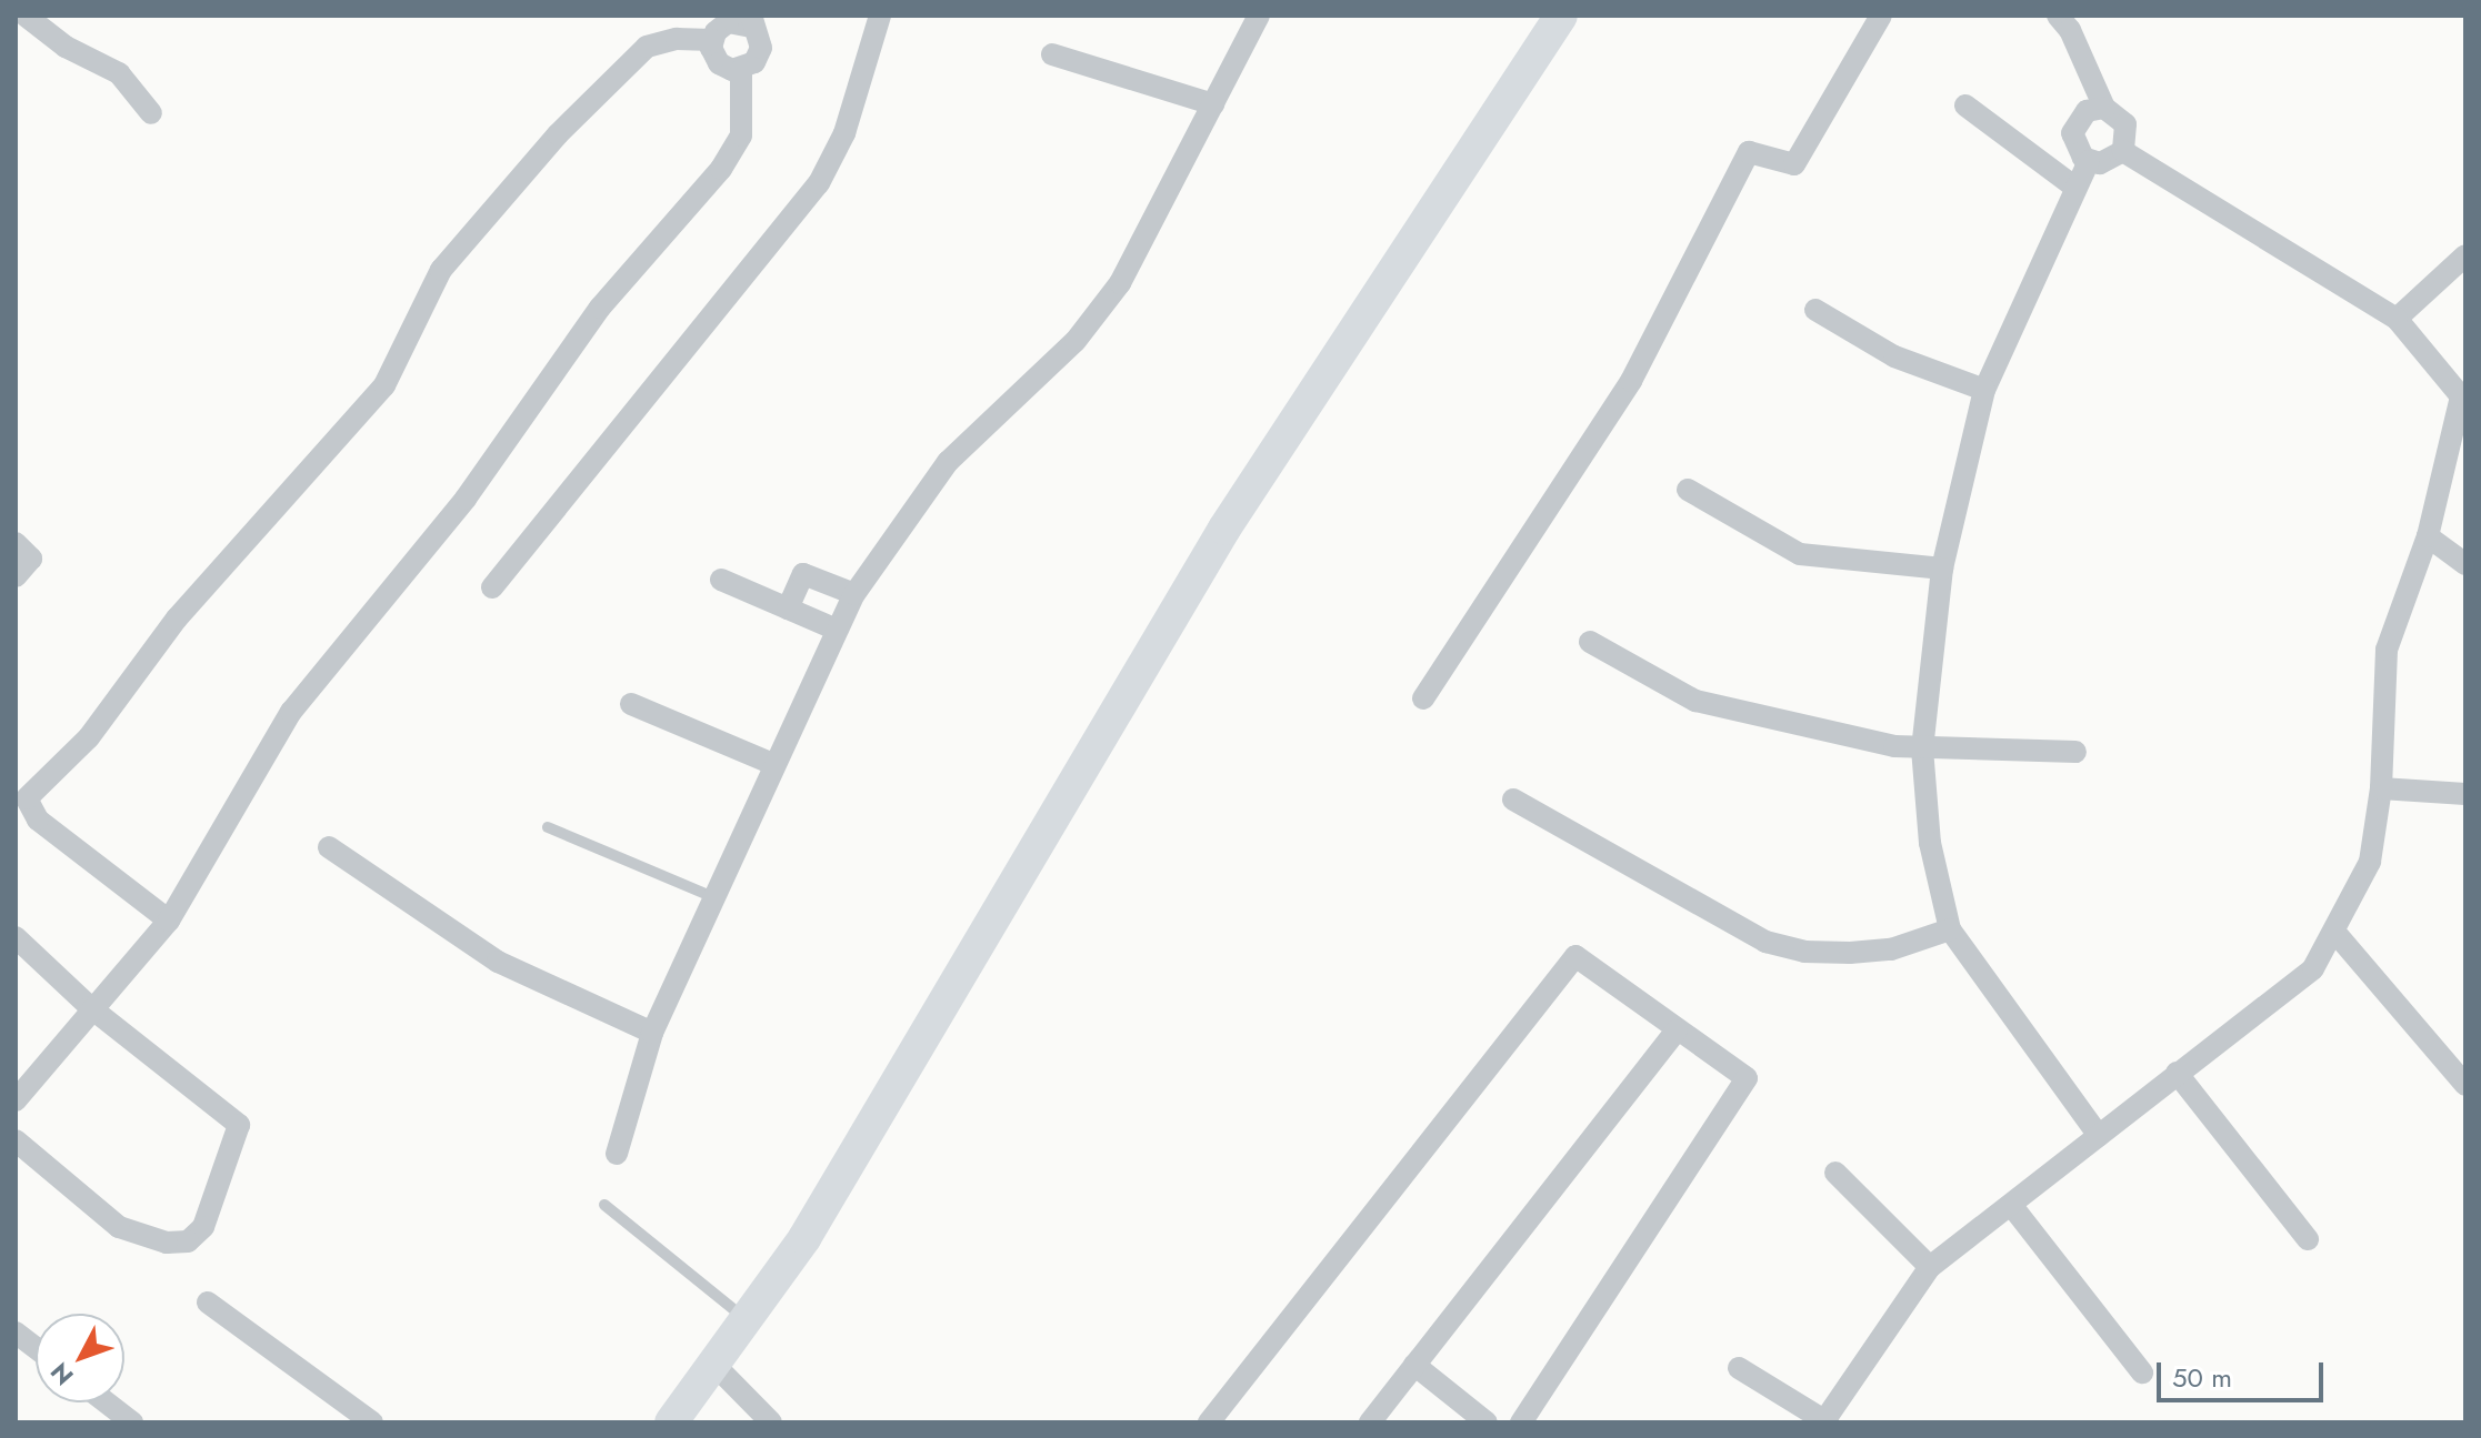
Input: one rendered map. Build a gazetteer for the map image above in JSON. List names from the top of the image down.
{
  "scale_bar": "50 m",
  "north": "bottom left"
}
